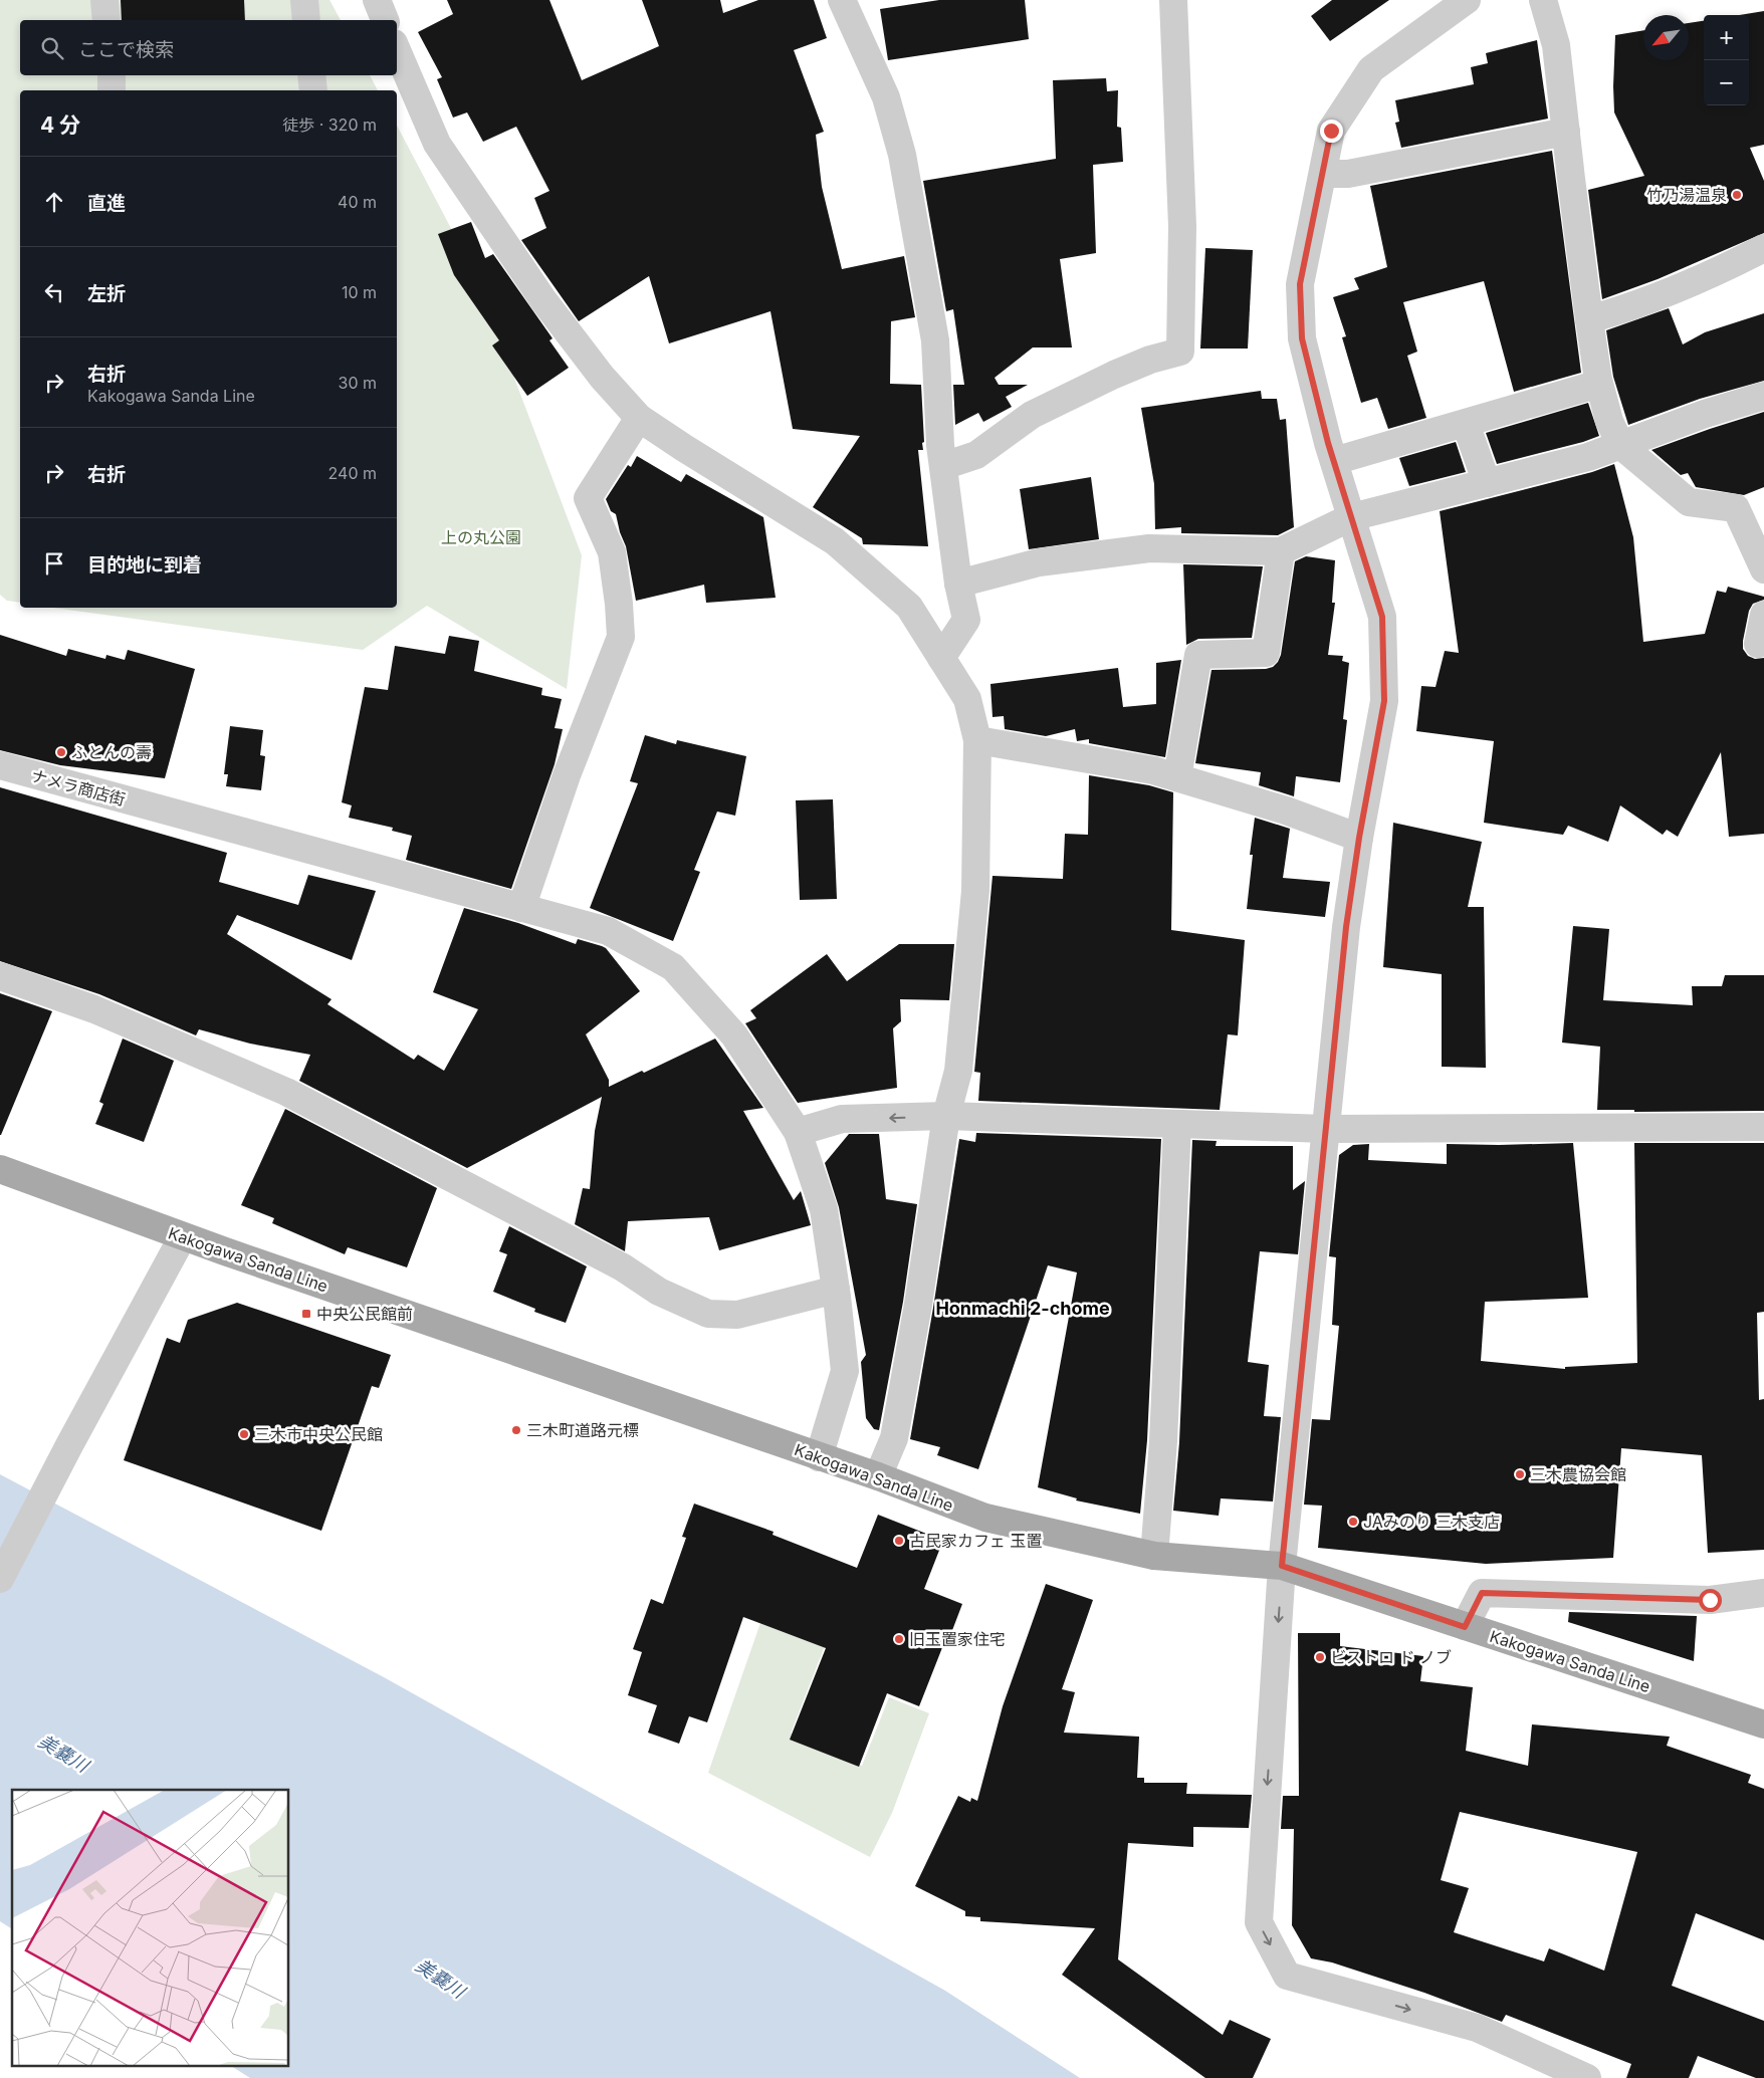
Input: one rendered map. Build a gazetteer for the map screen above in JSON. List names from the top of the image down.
{
  "streets": {
    "main road": ["Kakogawa Sanda Line"],
    "street": ["ナメラ商店街"]
  },
  "crossings": [
    ["ナメラ商店街", "Kakogawa Sanda Line"]
  ],
  "districts": ["Honmachi 2-chome"],
  "water": ["美嚢川"],
  "parks": ["上の丸公園"],
  "places": {
    "other": [
      "竹乃湯温泉",
      "ふとんの壽",
      "三木町道路元標",
      "三木市中央公民館",
      "三木農協会館",
      "JAみのり 三木支店",
      "古民家カフェ 玉置",
      "旧玉置家住宅",
      "ビストロ ド ノブ"
    ],
    "transit": ["中央公民館前"]
  },
  "north": "bottom left",
  "page": {
    "map_buttons": ["+", "−"],
    "search": "ここで検索",
    "heading": ["4 分", "徒歩 · 320 m"],
    "list": [
      ["直進", "40 m"],
      ["左折", "10 m"],
      ["右折", "Kakogawa Sanda Line", "30 m"],
      ["右折", "240 m"],
      "目的地に到着"
    ]
  }
}
